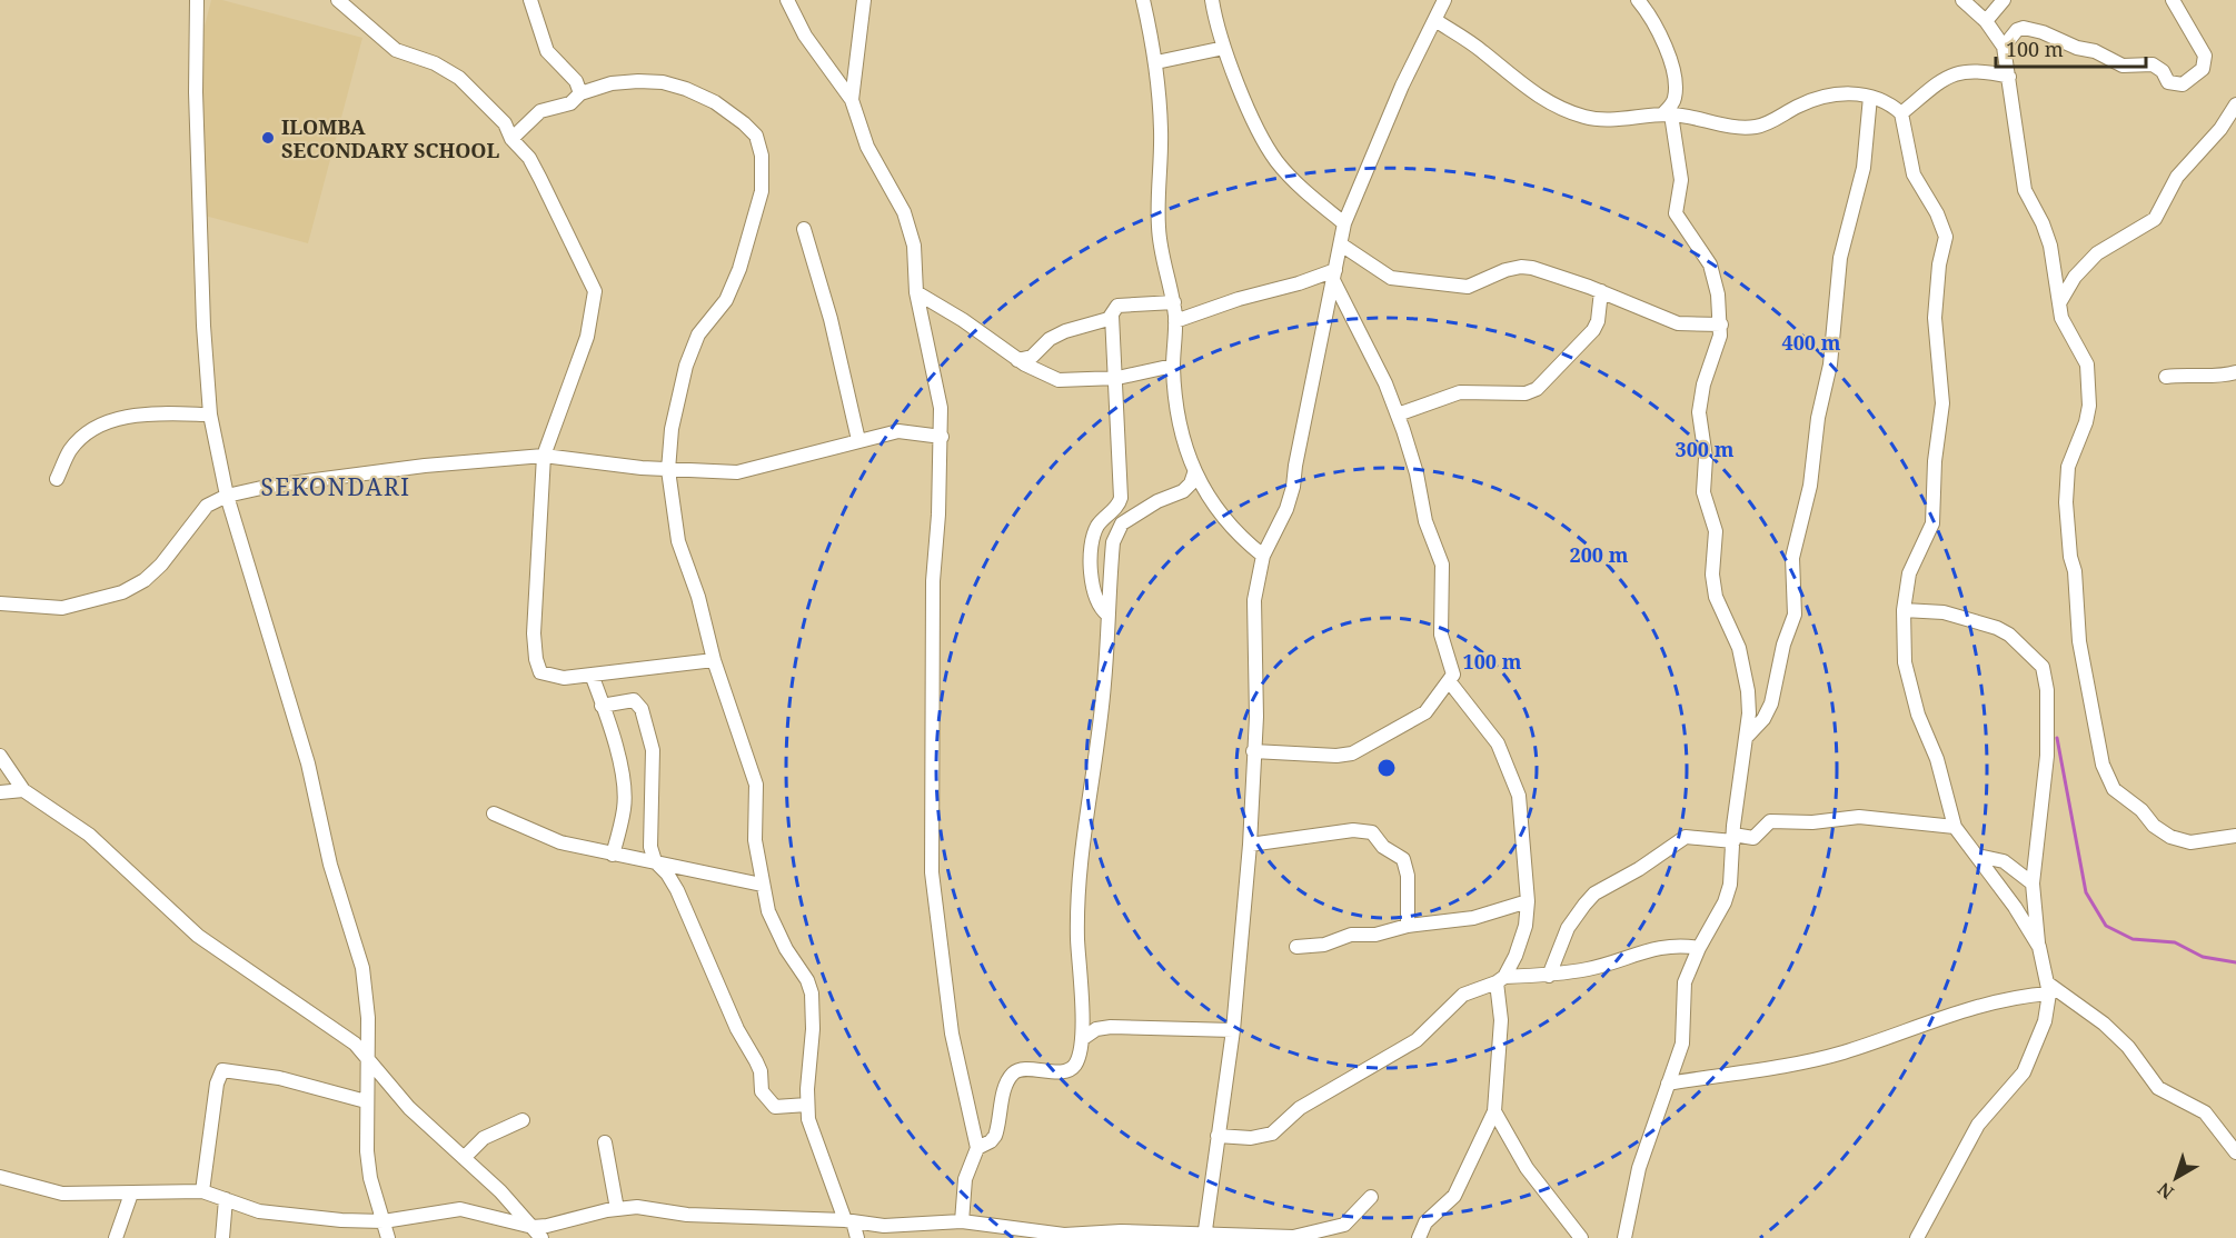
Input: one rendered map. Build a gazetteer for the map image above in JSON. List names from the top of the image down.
{
  "districts": ["SEKONDARI"],
  "places": ["ILOMBA SECONDARY SCHOOL"],
  "scale_bar": "100 m",
  "north": "bottom left",
  "rings": [
    "400 m",
    "300 m",
    "200 m",
    "100 m"
  ]
}
